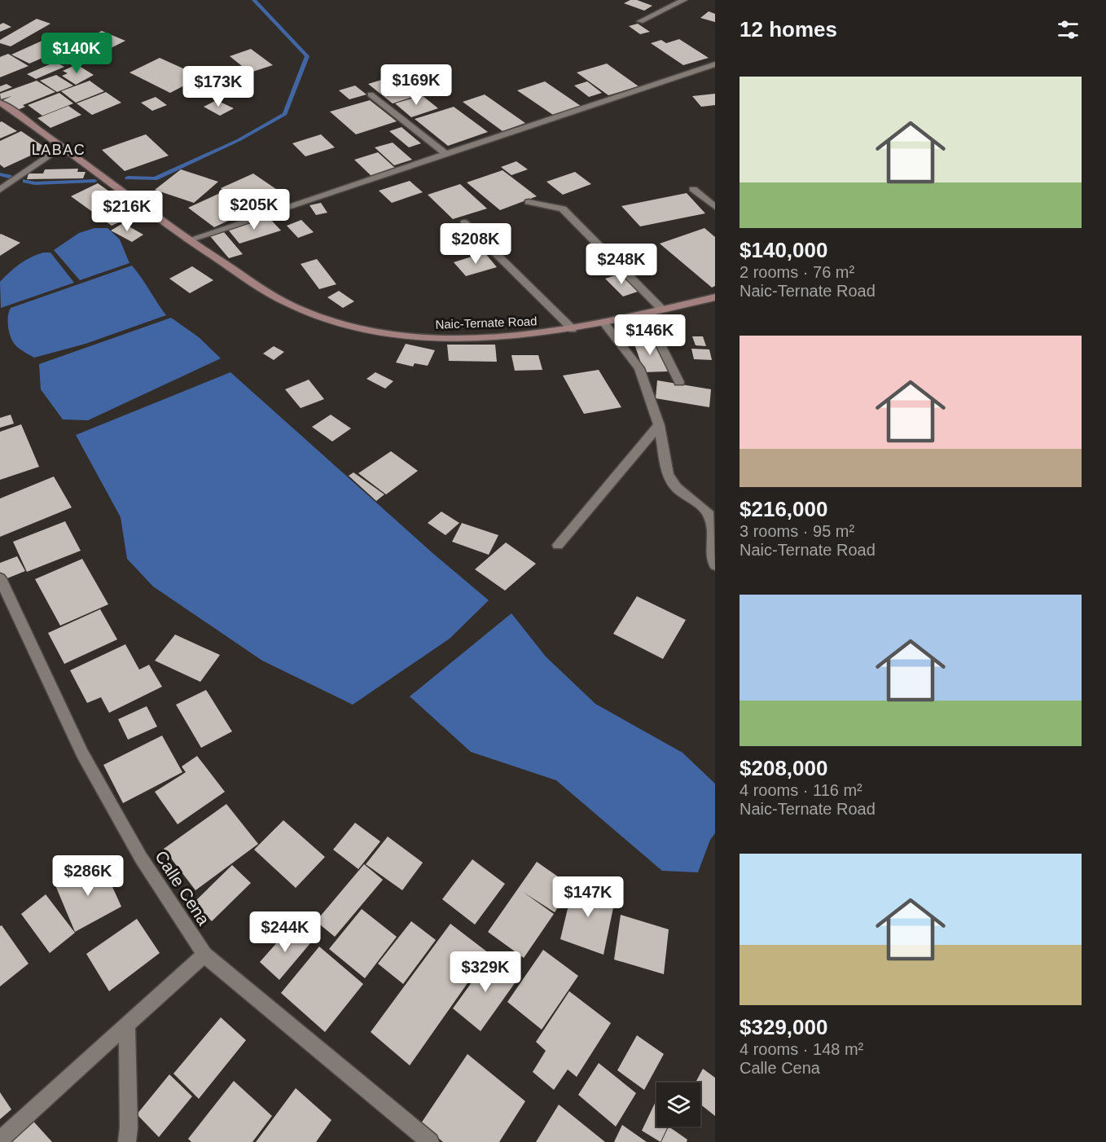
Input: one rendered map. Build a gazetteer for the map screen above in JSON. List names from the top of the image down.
{
  "streets": {
    "main road": ["Naic-Ternate Road"],
    "street": ["Calle Cena"]
  },
  "districts": ["LABAC"],
  "page": {
    "heading": "12 homes",
    "price": [
      "$140K",
      "$169K",
      "$173K",
      "$205K",
      "$216K",
      "$208K",
      "$248K",
      "$146K",
      "$286K",
      "$147K",
      "$244K",
      "$329K"
    ],
    "list": [
      {
        "name": "$140,000",
        "note": "2 rooms · 76 m² · Naic-Ternate Road"
      },
      {
        "name": "$216,000",
        "note": "3 rooms · 95 m² · Naic-Ternate Road"
      },
      {
        "name": "$208,000",
        "note": "4 rooms · 116 m² · Naic-Ternate Road"
      },
      {
        "name": "$329,000",
        "note": "4 rooms · 148 m² · Calle Cena"
      }
    ]
  }
}
